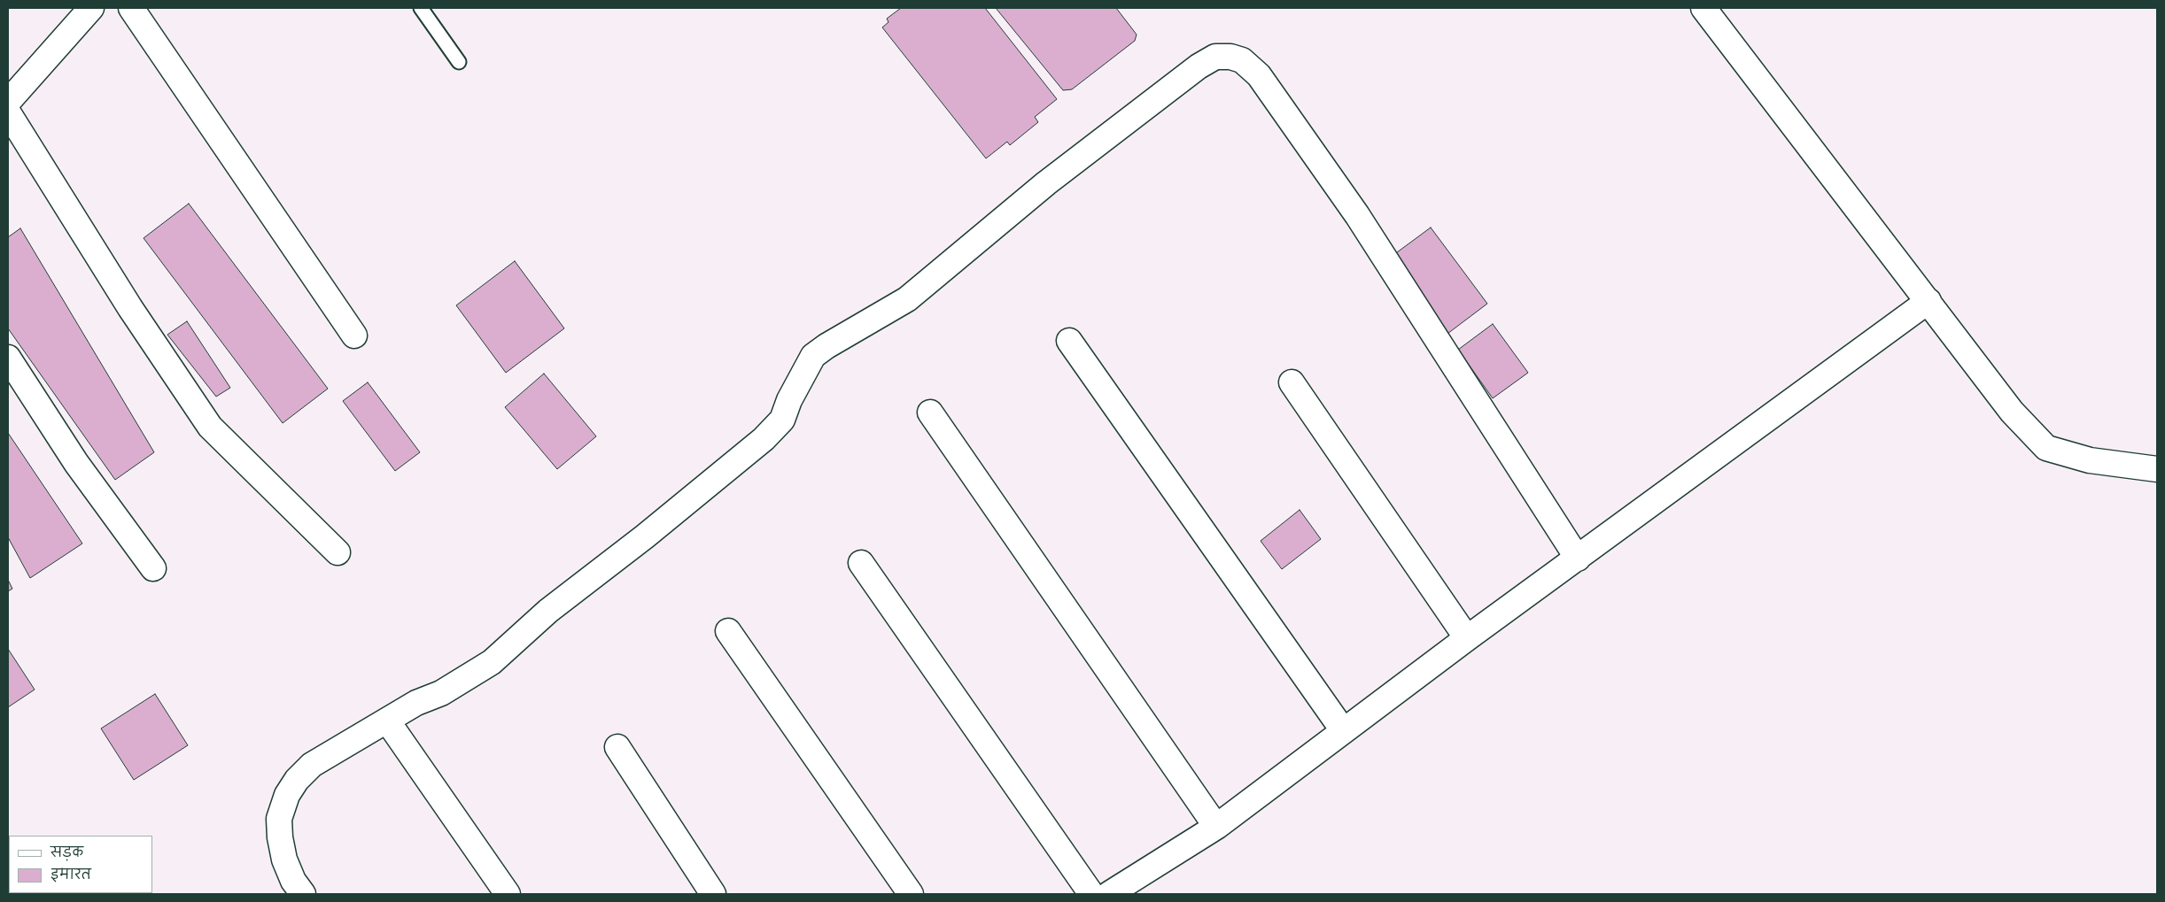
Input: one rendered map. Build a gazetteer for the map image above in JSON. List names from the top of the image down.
{
  "legend": ["सड़क", "इमारत"]
}
